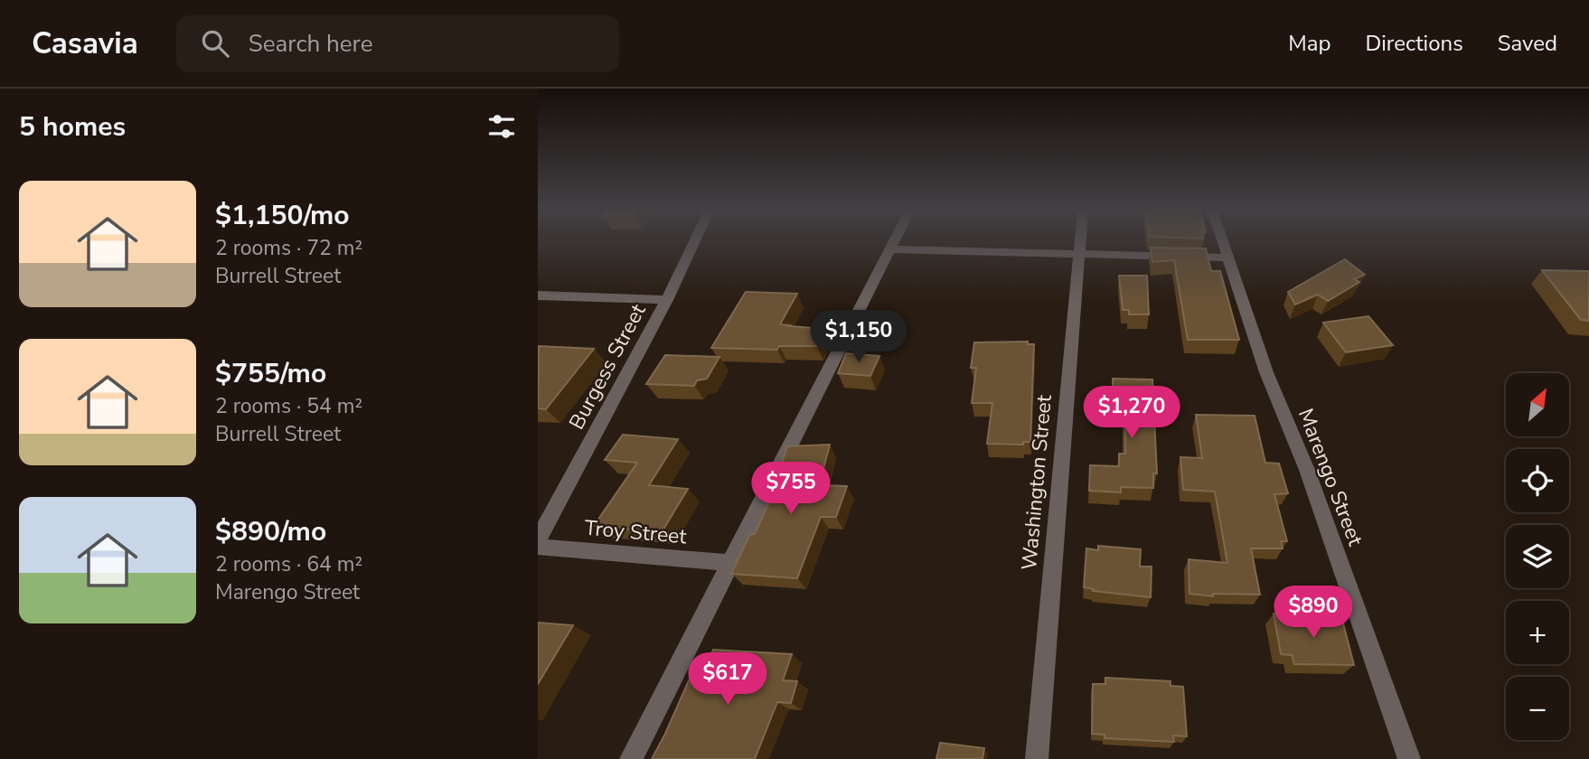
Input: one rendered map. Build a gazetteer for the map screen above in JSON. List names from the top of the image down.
{
  "streets": {
    "street": [
      "Burgess Street",
      "Marengo Street",
      "Washington Street",
      "Troy Street"
    ]
  },
  "north": "top right",
  "page": {
    "header": "Casavia",
    "search": "Search here",
    "nav": ["Map", "Directions", "Saved"],
    "heading": "5 homes",
    "list": [
      {
        "name": "$1,150/mo",
        "note": "2 rooms · 72 m² · Burrell Street"
      },
      {
        "name": "$755/mo",
        "note": "2 rooms · 54 m² · Burrell Street"
      },
      {
        "name": "$890/mo",
        "note": "2 rooms · 64 m² · Marengo Street"
      }
    ],
    "price": [
      "$1,150",
      "$1,270",
      "$755",
      "$890",
      "$617"
    ],
    "map_buttons": ["+", "−"]
  }
}
